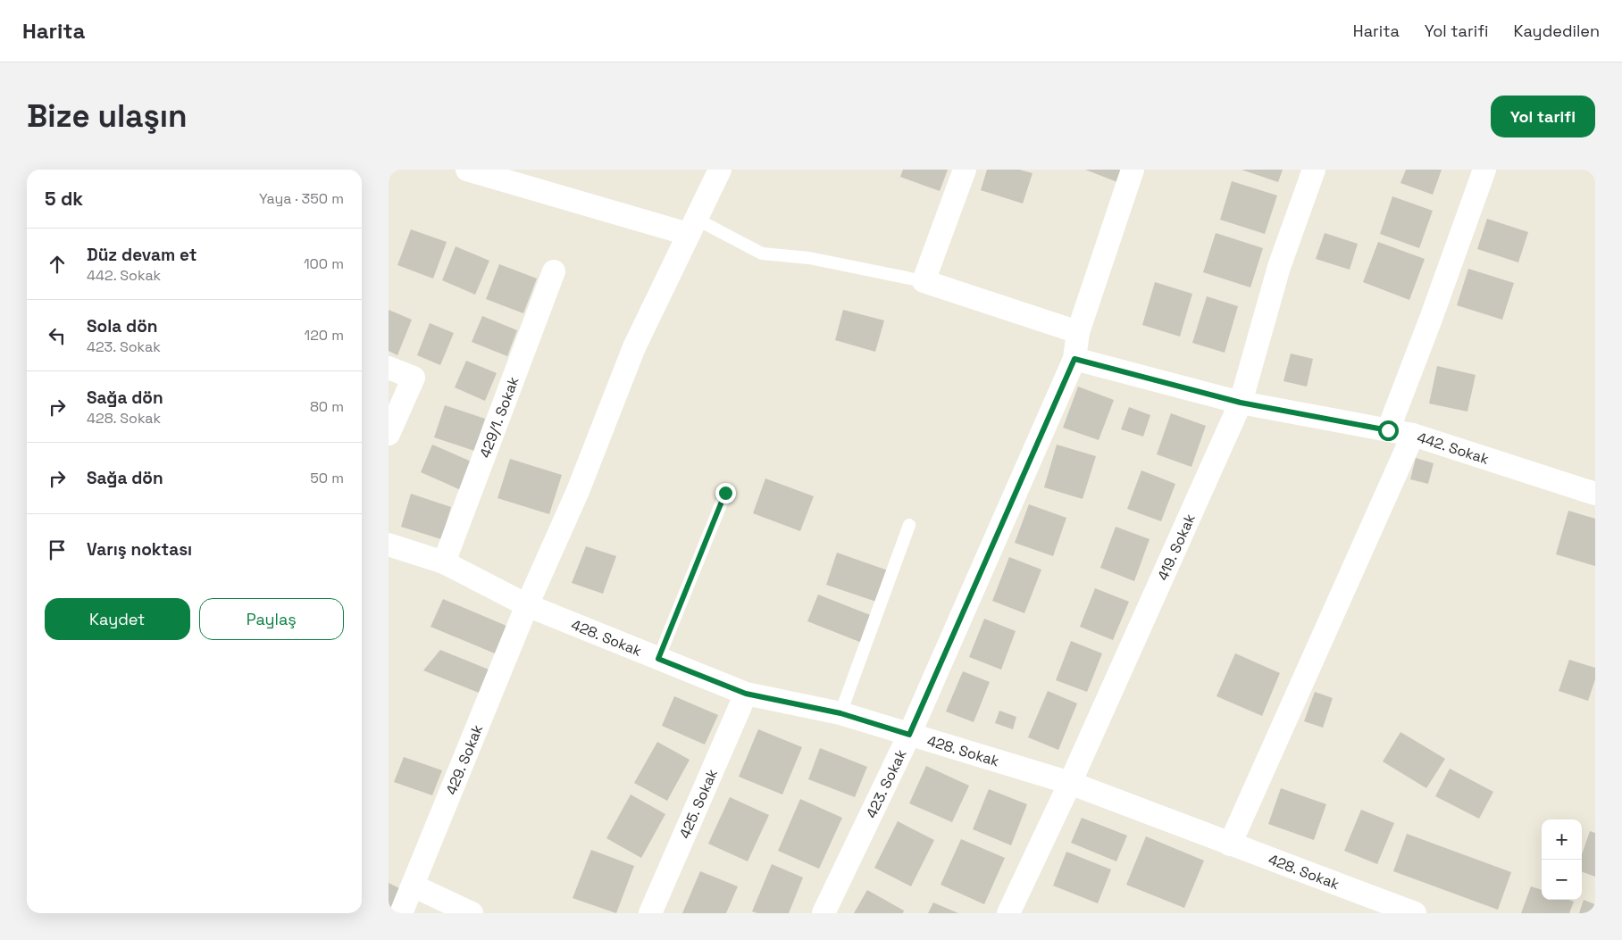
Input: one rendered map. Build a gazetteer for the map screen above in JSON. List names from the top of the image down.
{
  "streets": {
    "street": [
      "429/1. Sokak",
      "442. Sokak",
      "419. Sokak",
      "428. Sokak",
      "429. Sokak",
      "423. Sokak",
      "425. Sokak"
    ]
  },
  "crossings": [
    ["429/1. Sokak", "428. Sokak"],
    ["442. Sokak", "419. Sokak"],
    ["442. Sokak", "423. Sokak"],
    ["419. Sokak", "428. Sokak"],
    ["428. Sokak", "429. Sokak"],
    ["428. Sokak", "423. Sokak"],
    ["428. Sokak", "425. Sokak"]
  ],
  "page": {
    "header": "Harita",
    "nav": ["Harita", "Yol tarifi", "Kaydedilen"],
    "buttons": [
      "Yol tarifi",
      ["Kaydet", "Paylaş"]
    ],
    "title": "Bize ulaşın",
    "heading": ["5 dk", "Yaya · 350 m"],
    "list": [
      ["Düz devam et", "442. Sokak", "100 m"],
      ["Sola dön", "423. Sokak", "120 m"],
      ["Sağa dön", "428. Sokak", "80 m"],
      ["Sağa dön", "50 m"],
      "Varış noktası"
    ],
    "map_buttons": ["+", "−"]
  }
}
